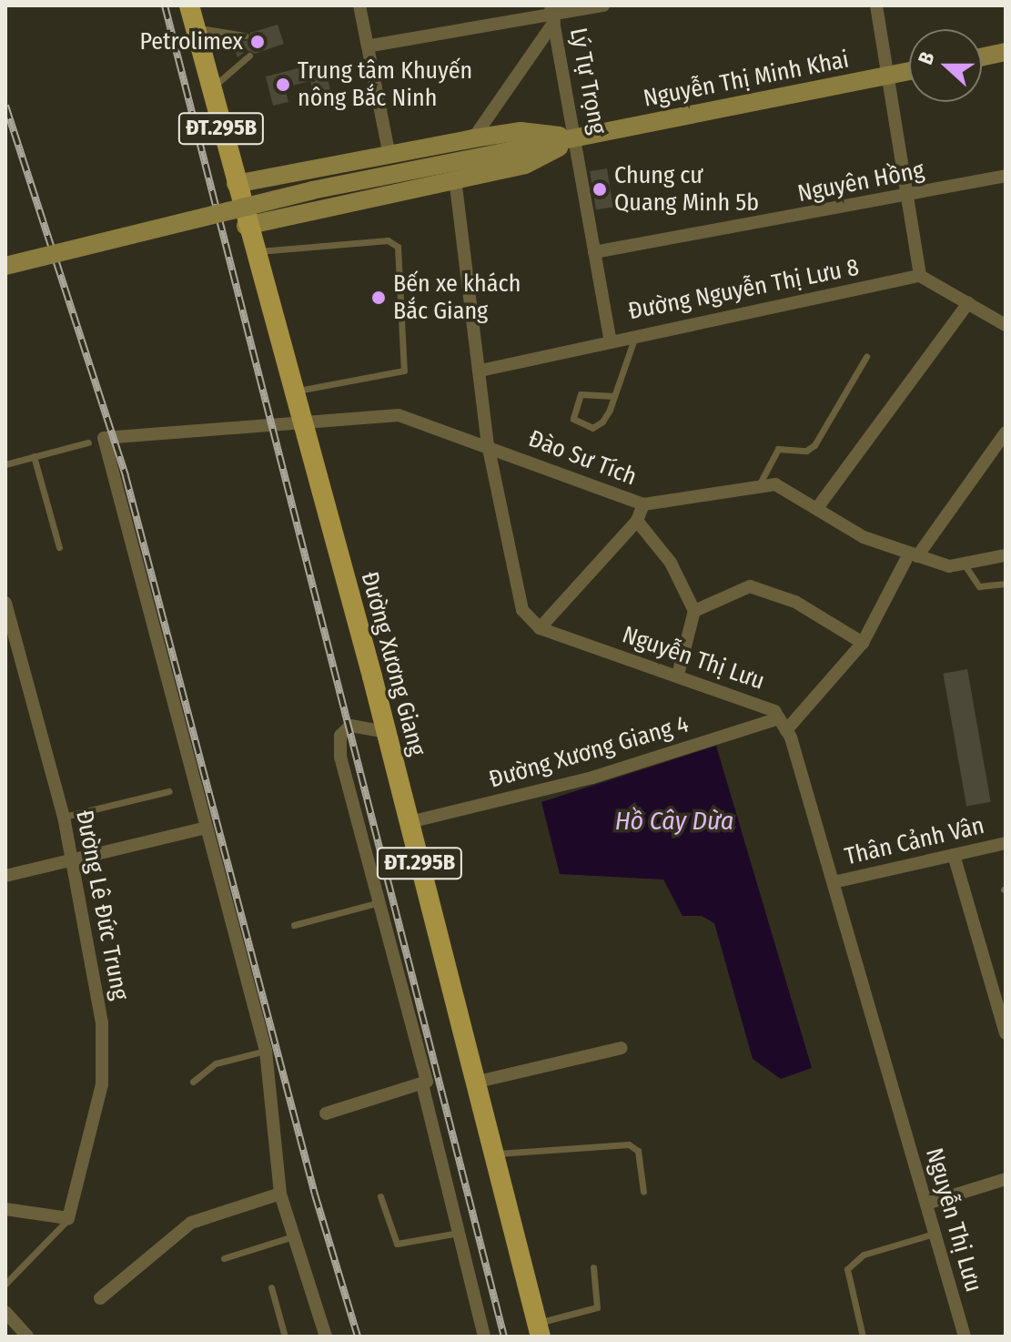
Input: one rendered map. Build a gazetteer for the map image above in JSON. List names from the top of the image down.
{
  "streets": {
    "main road": ["Nguyễn Thị Minh Khai", "ĐT.295B", "Đường Xương Giang"],
    "street": [
      "Lý Tự Trọng",
      "Nguyên Hồng",
      "Đường Nguyễn Thị Lưu 8",
      "Đào Sư Tích",
      "Nguyễn Thị Lưu",
      "Đường Xương Giang 4",
      "Thân Cảnh Vân",
      "Đường Lê Đức Trung"
    ]
  },
  "crossings": [
    ["Nguyễn Thị Minh Khai", "Lý Tự Trọng"],
    ["Lý Tự Trọng", "Nguyên Hồng"],
    ["Lý Tự Trọng", "Đường Nguyễn Thị Lưu 8"],
    ["Đào Sư Tích", "Đường Xương Giang"],
    ["Nguyễn Thị Lưu", "Đường Xương Giang 4"],
    ["Nguyễn Thị Lưu", "Thân Cảnh Vân"],
    ["Đường Xương Giang", "Đường Xương Giang 4"]
  ],
  "water": ["Hồ Cây Dừa"],
  "places": [
    "Petrolimex",
    "Trung tâm Khuyến nông Bắc Ninh",
    "Chung cư Quang Minh 5b",
    "Bến xe khách Bắc Giang"
  ],
  "north": "left"
}
